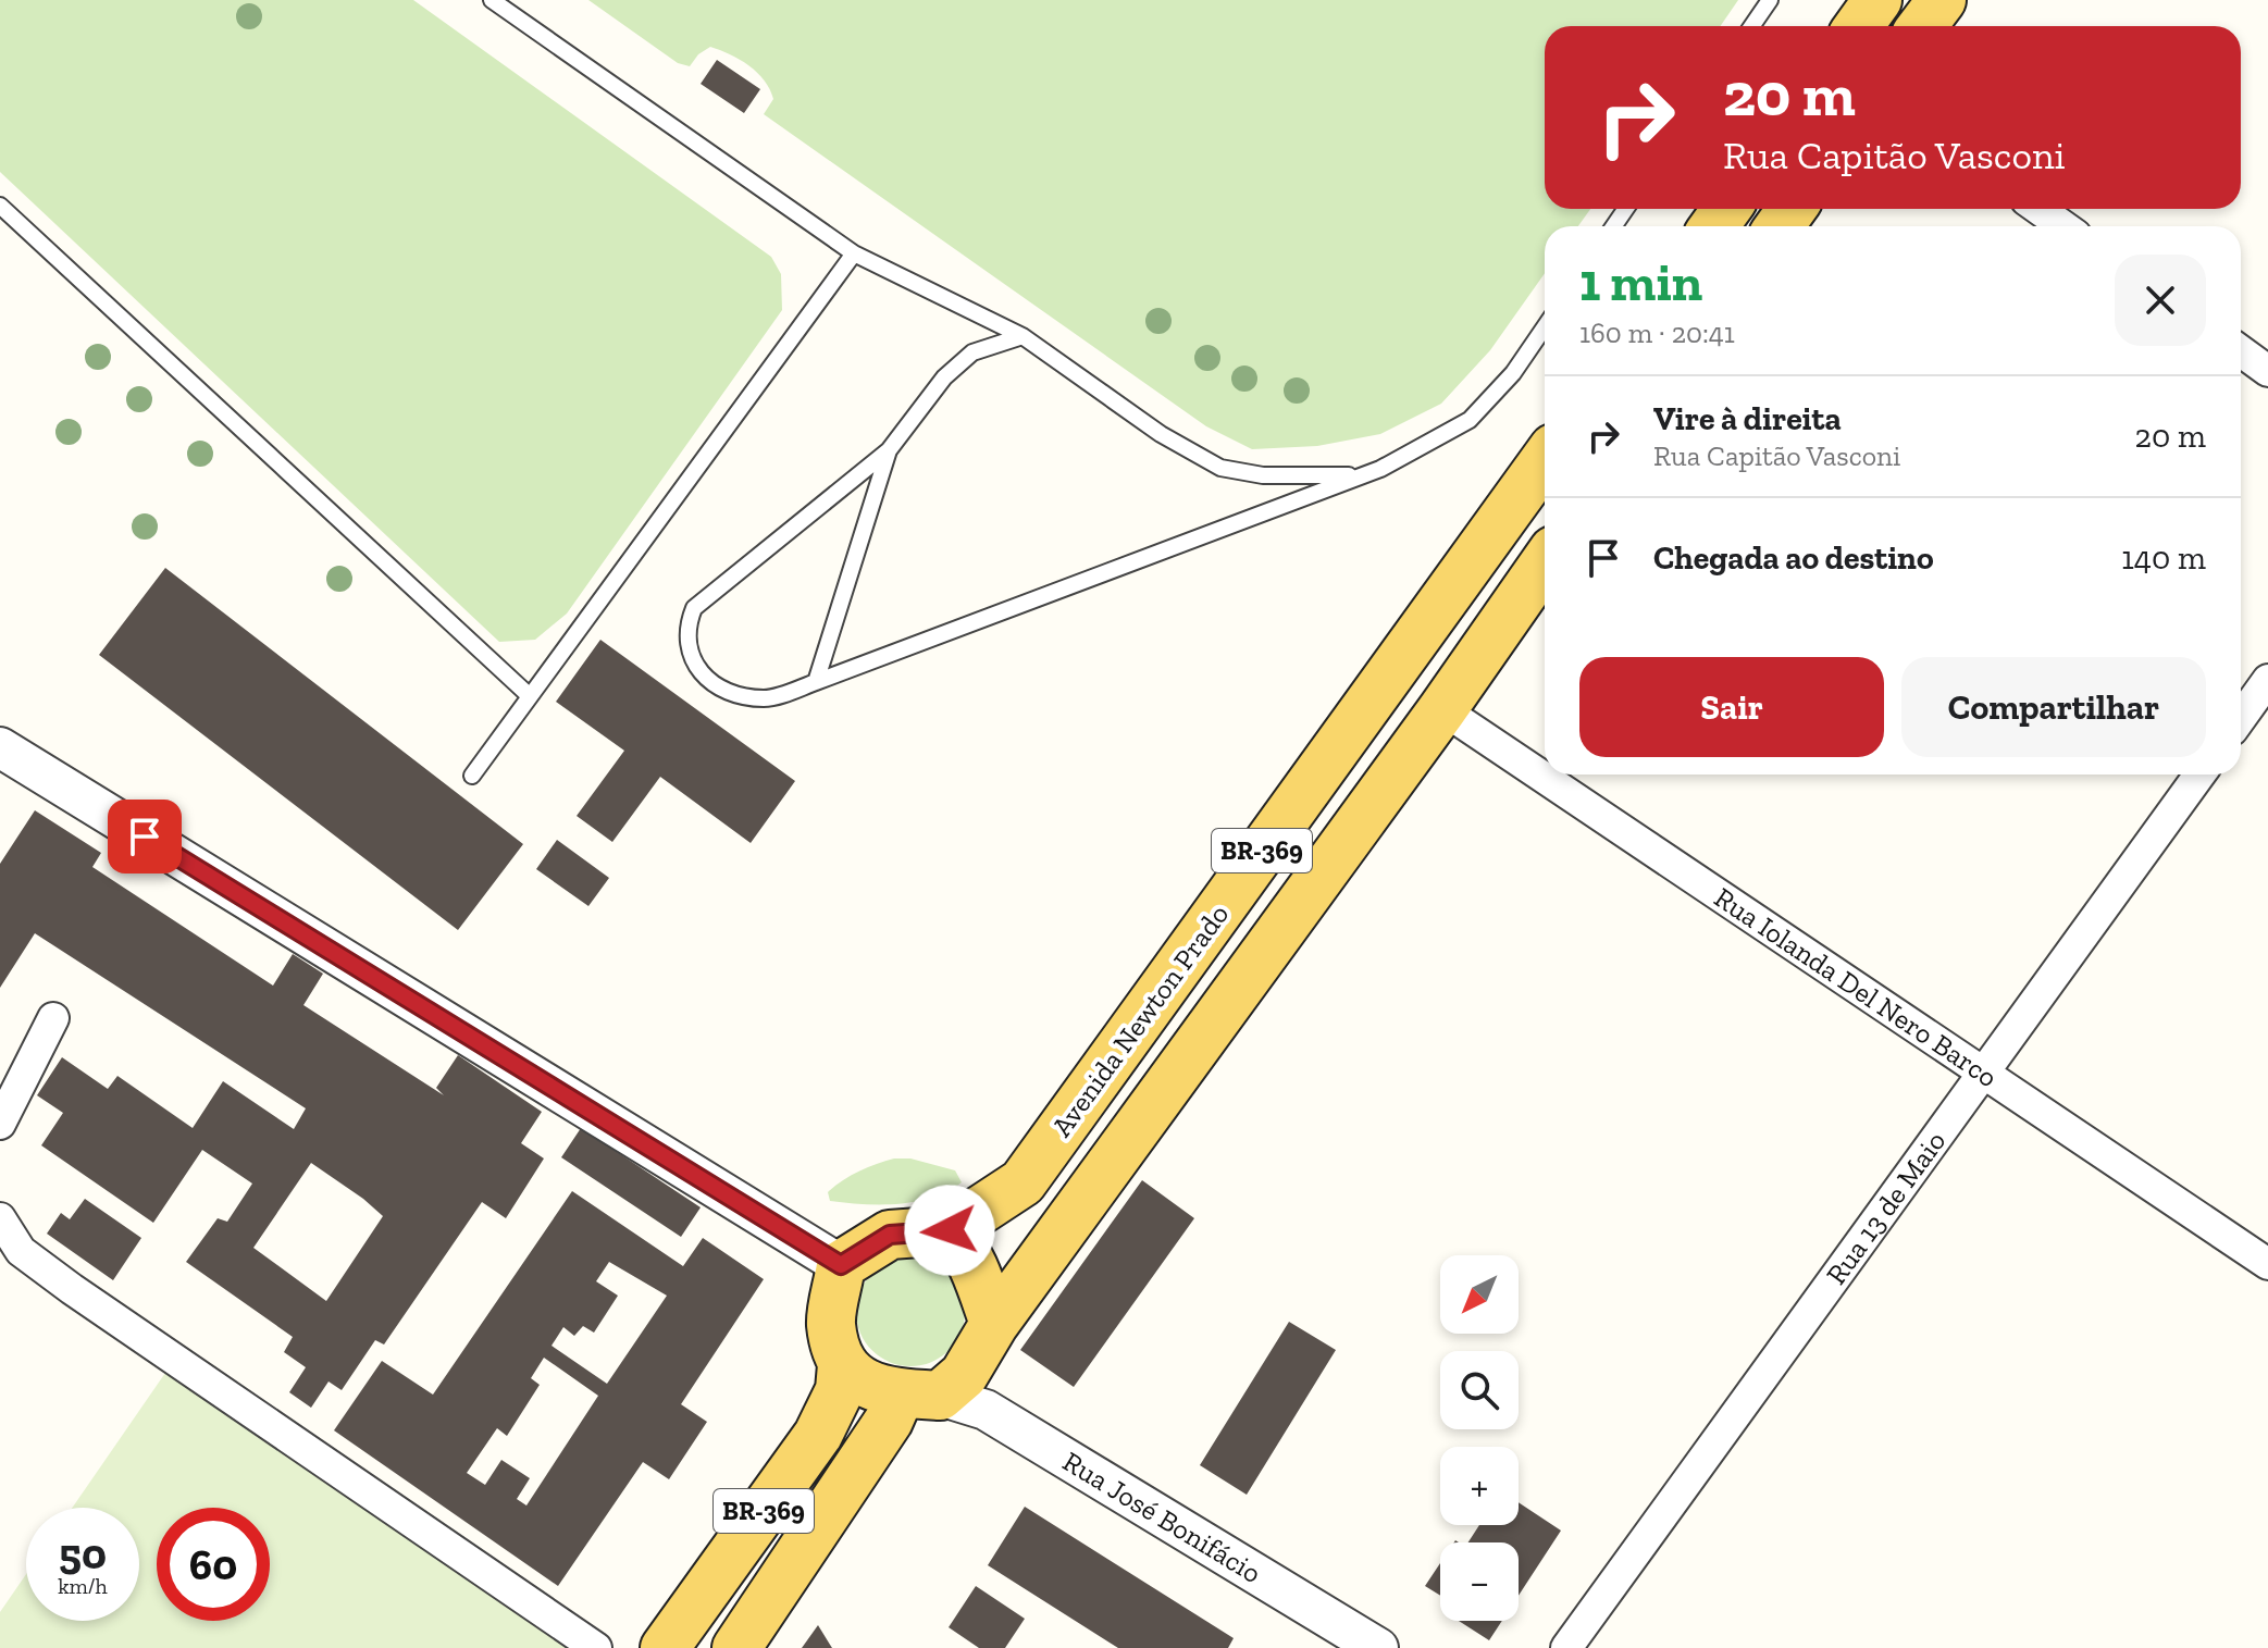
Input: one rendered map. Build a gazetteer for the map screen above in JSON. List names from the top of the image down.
{
  "streets": {
    "main road": ["BR-369", "Avenida Newton Prado"],
    "street": ["Rua Iolanda Del Nero Barco", "Rua 13 de Maio", "Rua José Bonifácio"]
  },
  "crossings": [
    ["BR-369", "Rua Iolanda Del Nero Barco"],
    ["BR-369", "Avenida Newton Prado"],
    ["BR-369", "Rua José Bonifácio"],
    ["Rua Iolanda Del Nero Barco", "Rua 13 de Maio"],
    ["Avenida Newton Prado", "Rua José Bonifácio"]
  ],
  "north": "bottom left",
  "page": {
    "turn": ["20 m", "Rua Capitão Vasconi"],
    "heading": ["1 min", "160 m · 20:41"],
    "list": [
      {
        "name": "Vire à direita",
        "note": "Rua Capitão Vasconi",
        "value": "20 m"
      },
      {
        "name": "Chegada ao destino",
        "value": "140 m"
      }
    ],
    "buttons": ["Sair", "Compartilhar"],
    "map_buttons": ["+", "−"],
    "speed": "50 km/h",
    "limit": "60"
  }
}
